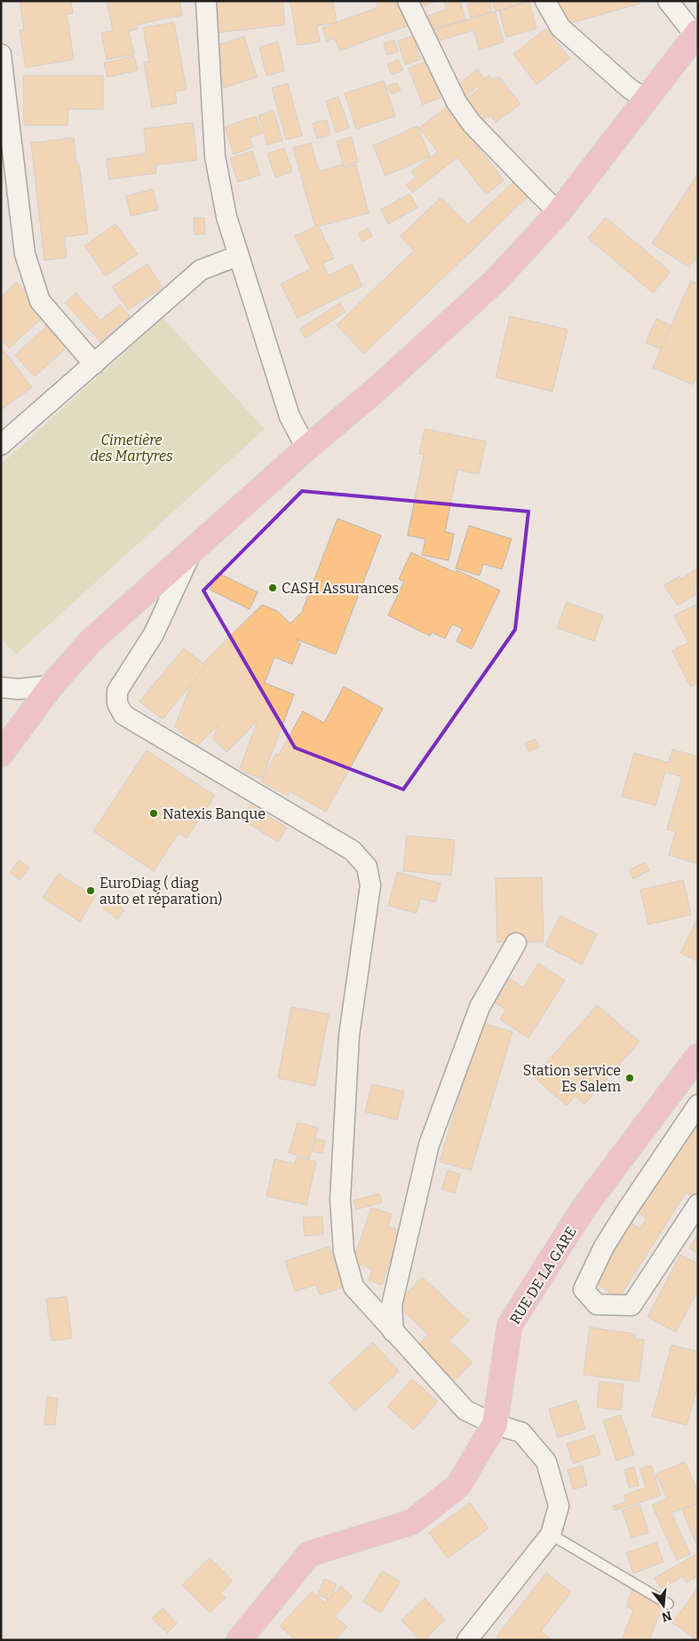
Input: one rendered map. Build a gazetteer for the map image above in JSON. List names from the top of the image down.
{
  "streets": {
    "main road": ["RUE DE LA GARE"]
  },
  "parks": ["Cimetière des Martyres"],
  "places": [
    "CASH Assurances",
    "Natexis Banque",
    "EuroDiag ( diag auto et réparation)",
    "Station service Es Salem"
  ],
  "north": "bottom"
}
